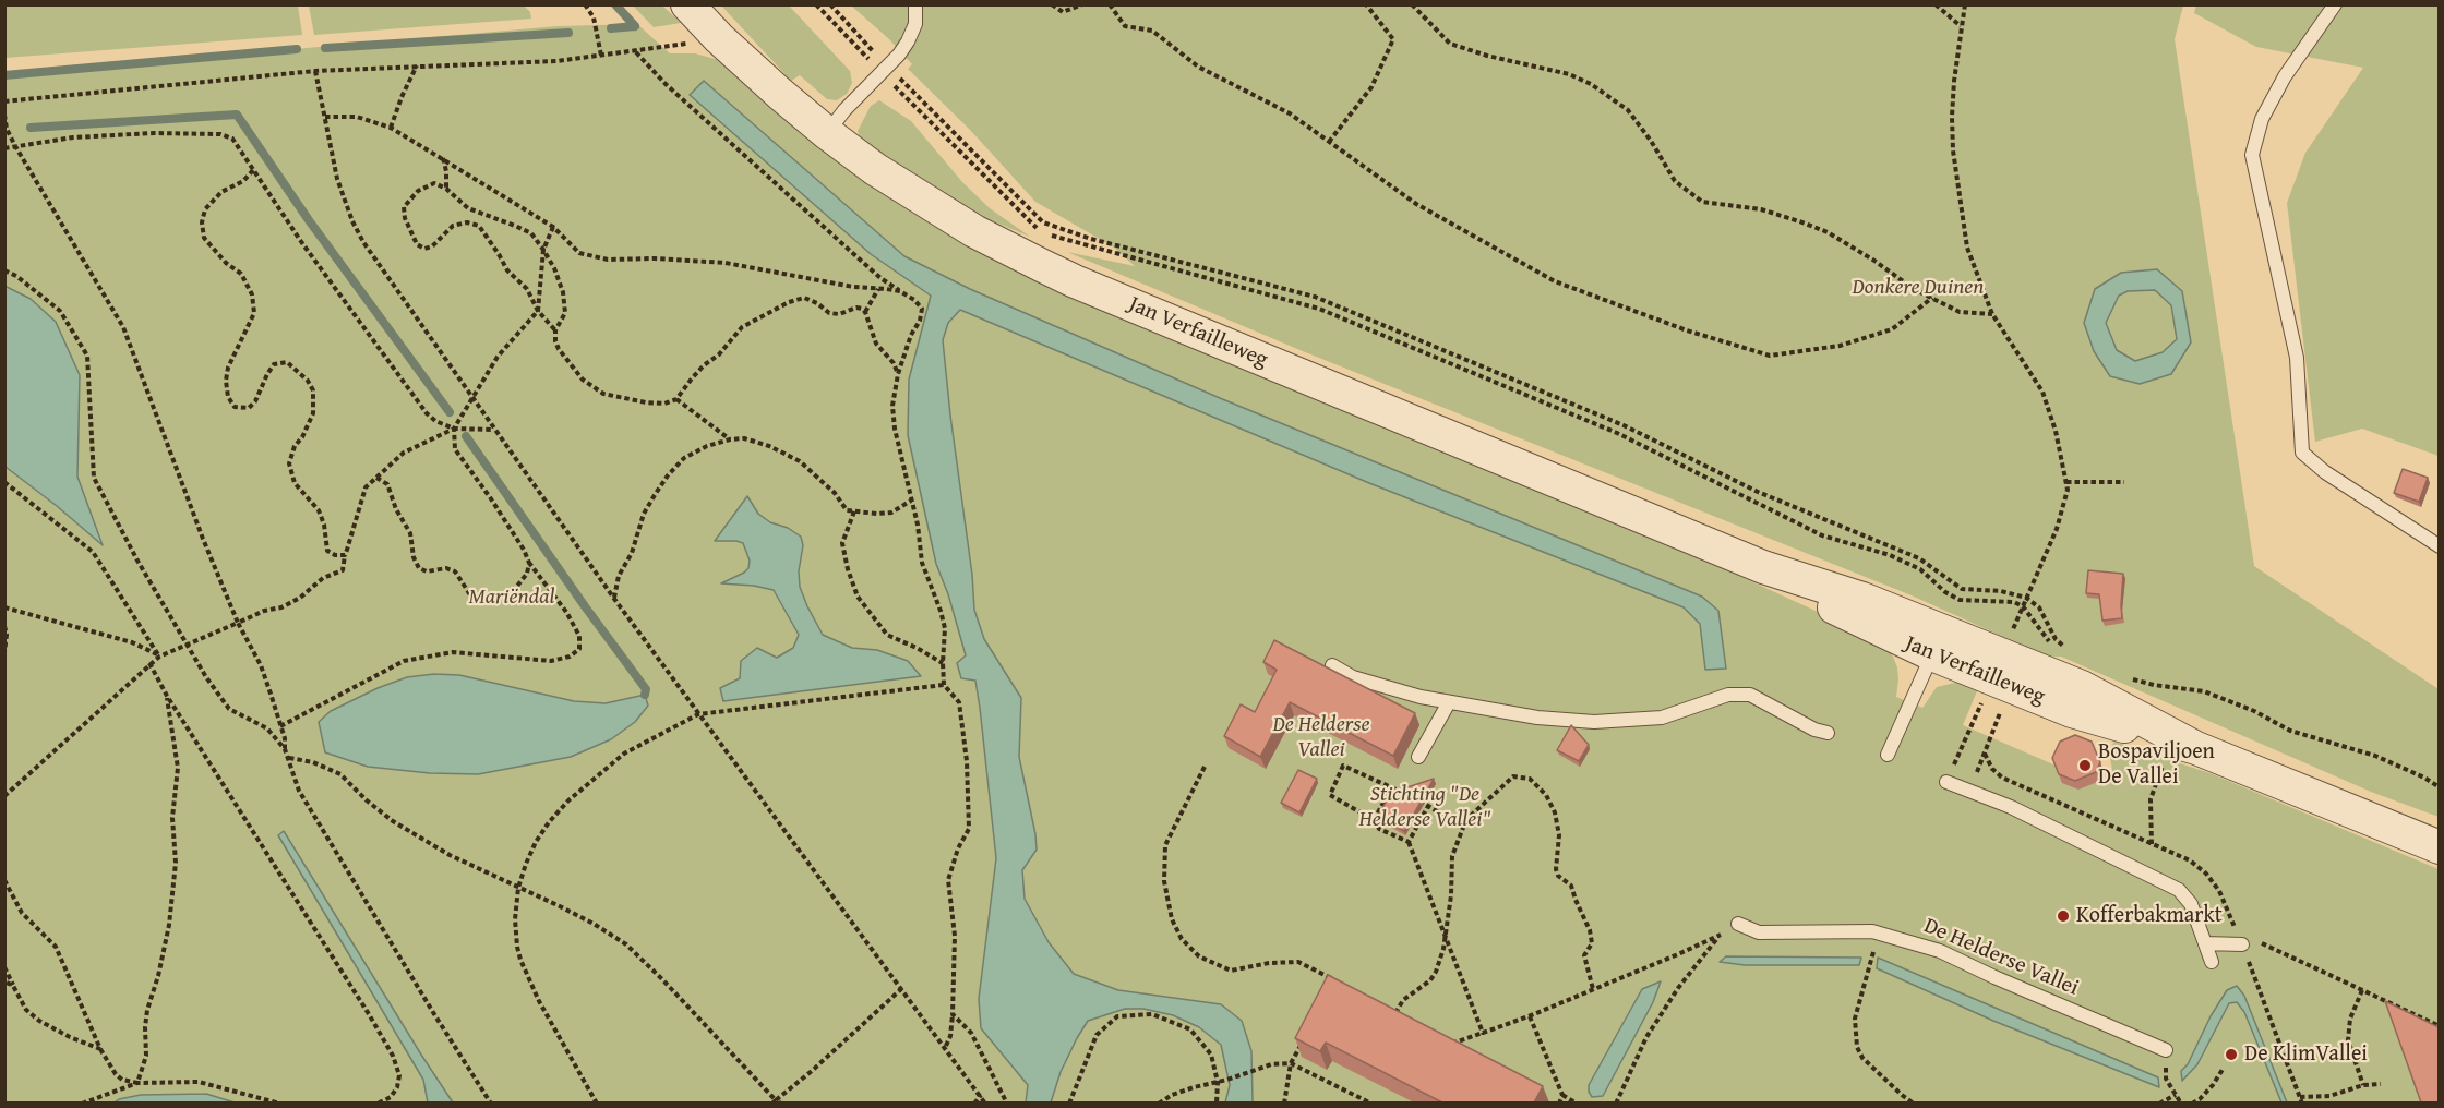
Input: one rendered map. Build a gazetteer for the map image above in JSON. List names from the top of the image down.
{
  "streets": {
    "street": ["Jan Verfailleweg"],
    "lane": ["De Helderse Vallei"]
  },
  "parks": [
    "Donkere Duinen",
    "Mariëndal",
    "De Helderse Vallei",
    "Stichting \"De Helderse Vallei\""
  ],
  "places": ["Bospaviljoen De Vallei", "Kofferbakmarkt", "De KlimVallei"]
}
